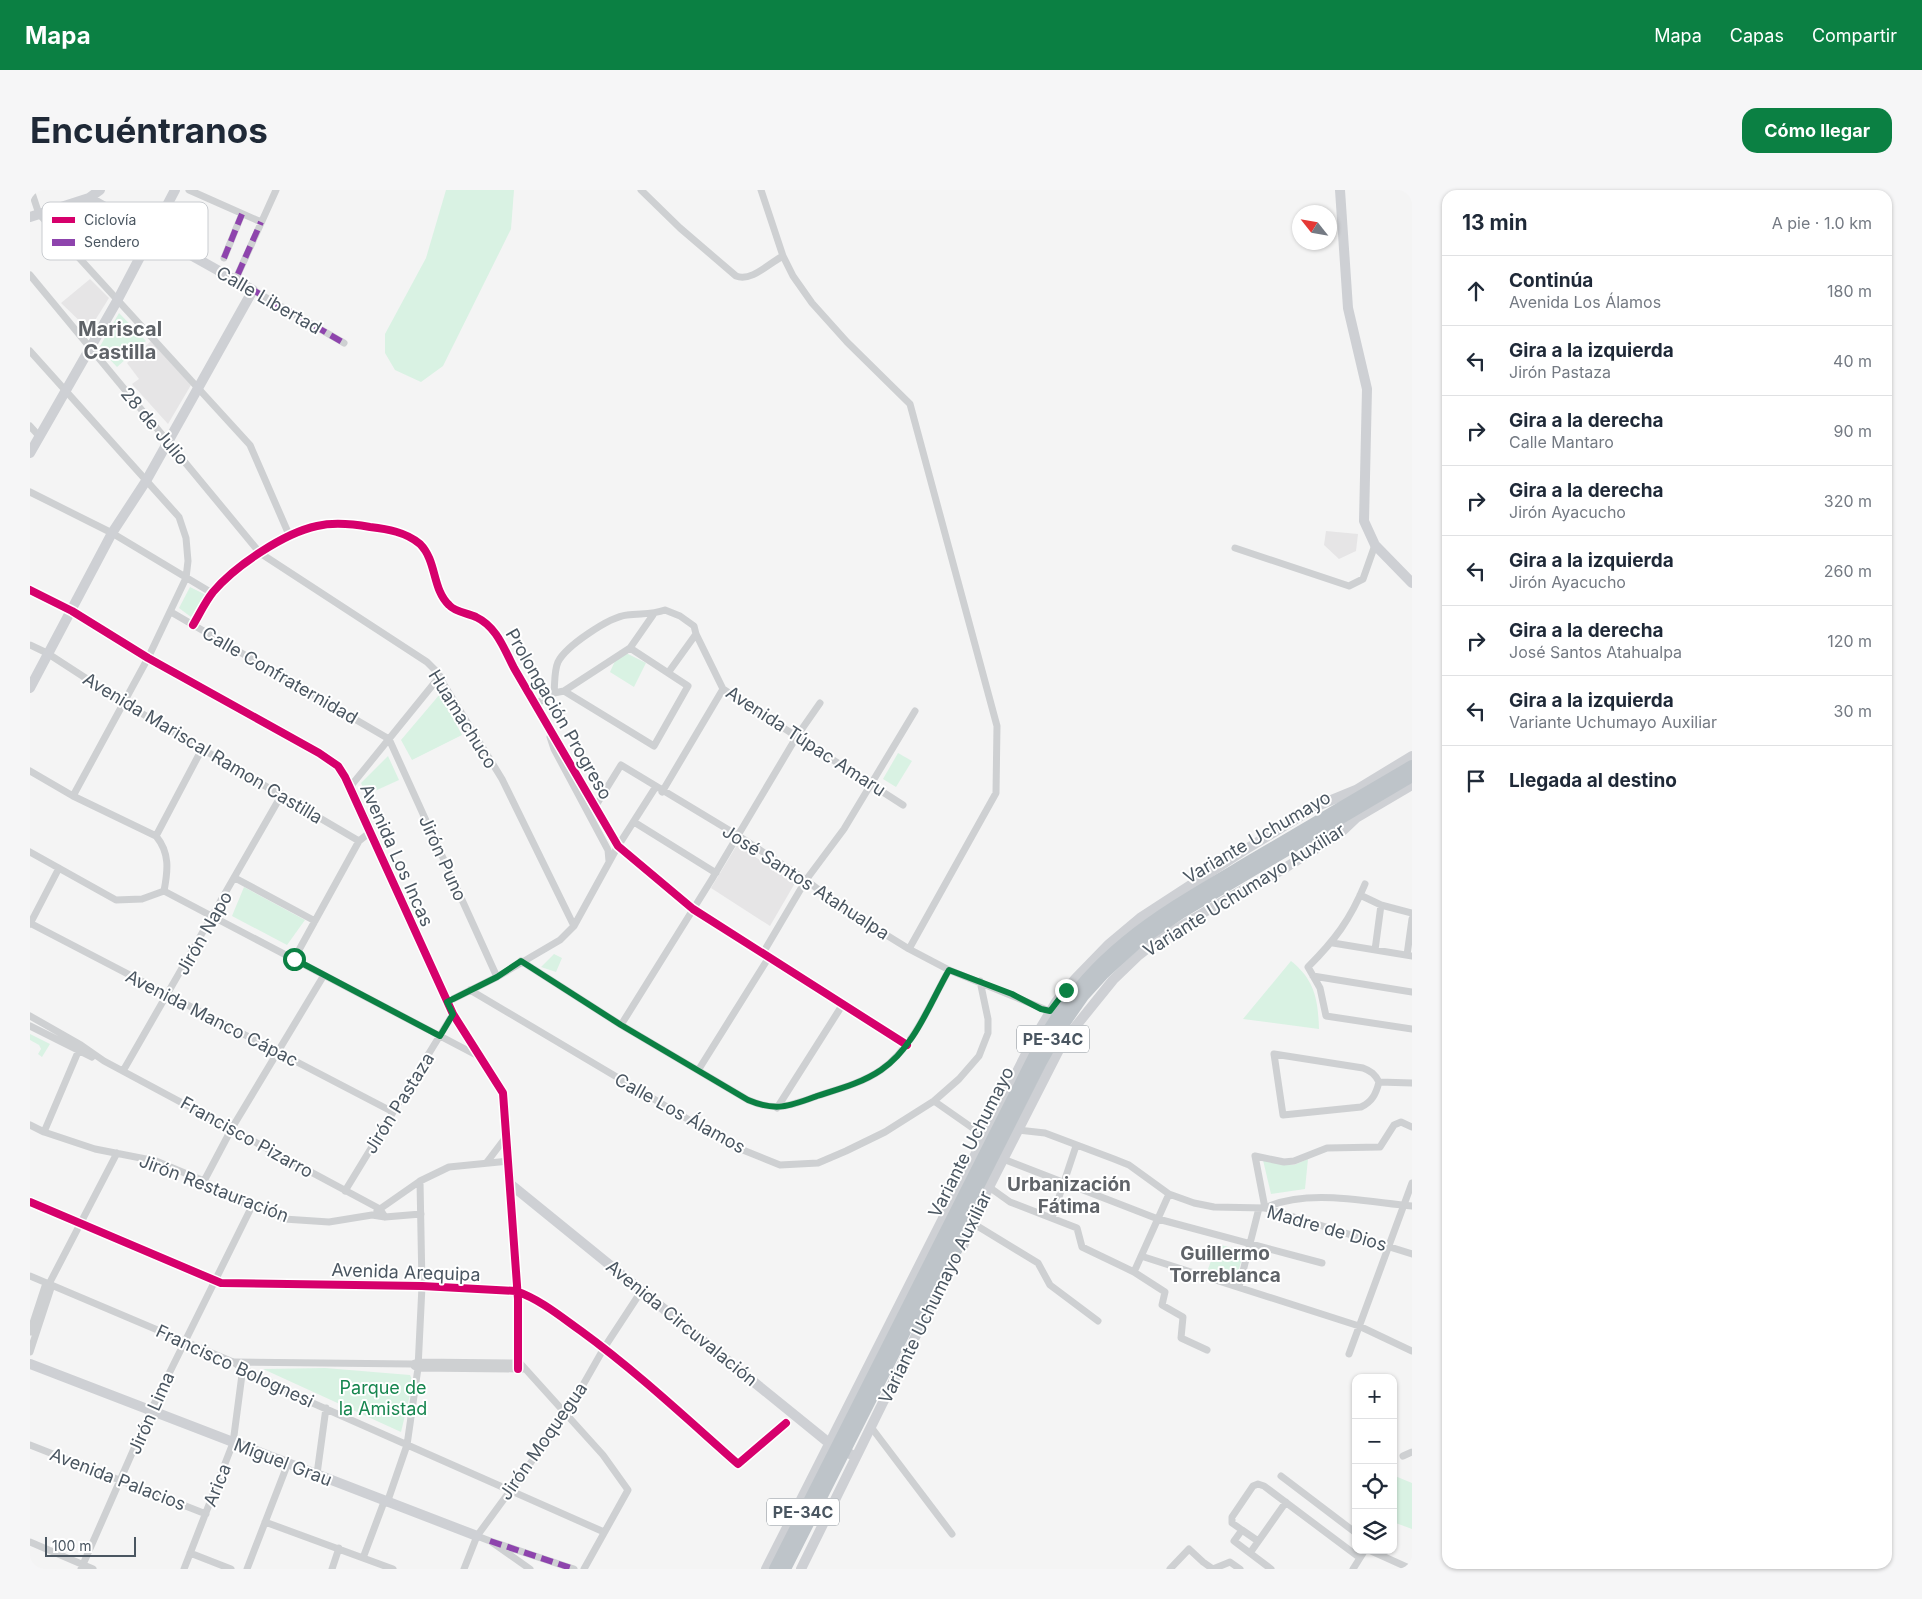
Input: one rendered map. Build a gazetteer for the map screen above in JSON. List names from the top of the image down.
{
  "streets": {
    "highway": ["Variante Uchumayo", "PE-34C"],
    "street": [
      "Calle Libertad",
      "28 de Julio",
      "Calle Confraternidad",
      "Prolongación Progreso",
      "Huamachuco",
      "Avenida Túpac Amaru",
      "Avenida Mariscal Ramon Castilla",
      "Avenida Los Incas",
      "Jirón Puno",
      "José Santos Atahualpa",
      "Variante Uchumayo Auxiliar",
      "Jirón Napo",
      "Avenida Manco Cápac",
      "Jirón Pastaza",
      "Calle Los Álamos",
      "Francisco Pizarro",
      "Jirón Restauración",
      "Madre de Dios",
      "Avenida Arequipa",
      "Avenida Circuvalación",
      "Francisco Bolognesi",
      "Jirón Lima",
      "Jirón Moquegua",
      "Miguel Grau",
      "Avenida Palacios",
      "Arica"
    ]
  },
  "crossings": [
    ["28 de Julio", "Prolongación Progreso"],
    ["28 de Julio", "Huamachuco"],
    ["Calle Confraternidad", "Prolongación Progreso"],
    ["Calle Confraternidad", "Jirón Puno"],
    ["Prolongación Progreso", "Huamachuco"],
    ["Prolongación Progreso", "José Santos Atahualpa"],
    ["Avenida Mariscal Ramon Castilla", "Jirón Napo"],
    ["Variante Uchumayo", "José Santos Atahualpa"],
    ["Variante Uchumayo", "Variante Uchumayo Auxiliar"],
    ["Variante Uchumayo", "Avenida Circuvalación"],
    ["Avenida Los Incas", "Jirón Pastaza"],
    ["Avenida Los Incas", "Jirón Restauración"],
    ["Avenida Los Incas", "Avenida Arequipa"],
    ["Avenida Los Incas", "Avenida Circuvalación"],
    ["José Santos Atahualpa", "Variante Uchumayo Auxiliar"],
    ["José Santos Atahualpa", "Calle Los Álamos"],
    ["Variante Uchumayo Auxiliar", "Madre de Dios"],
    ["Variante Uchumayo Auxiliar", "Avenida Circuvalación"],
    ["Jirón Napo", "Avenida Manco Cápac"],
    ["Jirón Napo", "Francisco Pizarro"],
    ["Avenida Manco Cápac", "Jirón Pastaza"],
    ["Jirón Pastaza", "Francisco Pizarro"],
    ["Francisco Pizarro", "Jirón Restauración"],
    ["Jirón Restauración", "Jirón Lima"],
    ["Avenida Arequipa", "Jirón Lima"],
    ["Avenida Arequipa", "Jirón Moquegua"],
    ["Avenida Circuvalación", "Jirón Moquegua"],
    ["Francisco Bolognesi", "Jirón Lima"],
    ["Francisco Bolognesi", "Jirón Moquegua"],
    ["Francisco Bolognesi", "Arica"],
    ["Jirón Lima", "Miguel Grau"],
    ["Jirón Lima", "Avenida Palacios"],
    ["Jirón Moquegua", "Miguel Grau"],
    ["Miguel Grau", "Arica"],
    ["Avenida Palacios", "Arica"]
  ],
  "districts": ["Mariscal Castilla", "Urbanización Fátima", "Guillermo Torreblanca"],
  "parks": ["Parque de la Amistad"],
  "legend": ["Ciclovía", "Sendero"],
  "scale_bar": "100 m",
  "north": "top left",
  "page": {
    "header": "Mapa",
    "nav": ["Mapa", "Capas", "Compartir"],
    "buttons": "Cómo llegar",
    "title": "Encuéntranos",
    "heading": ["13 min", "A pie · 1.0 km"],
    "list": [
      ["Continúa", "Avenida Los Álamos", "180 m"],
      ["Gira a la izquierda", "Jirón Pastaza", "40 m"],
      ["Gira a la derecha", "Calle Mantaro", "90 m"],
      ["Gira a la derecha", "Jirón Ayacucho", "320 m"],
      ["Gira a la izquierda", "Jirón Ayacucho", "260 m"],
      ["Gira a la derecha", "José Santos Atahualpa", "120 m"],
      ["Gira a la izquierda", "Variante Uchumayo Auxiliar", "30 m"],
      "Llegada al destino"
    ],
    "map_buttons": ["+", "−"],
    "scale": "100 m"
  }
}
